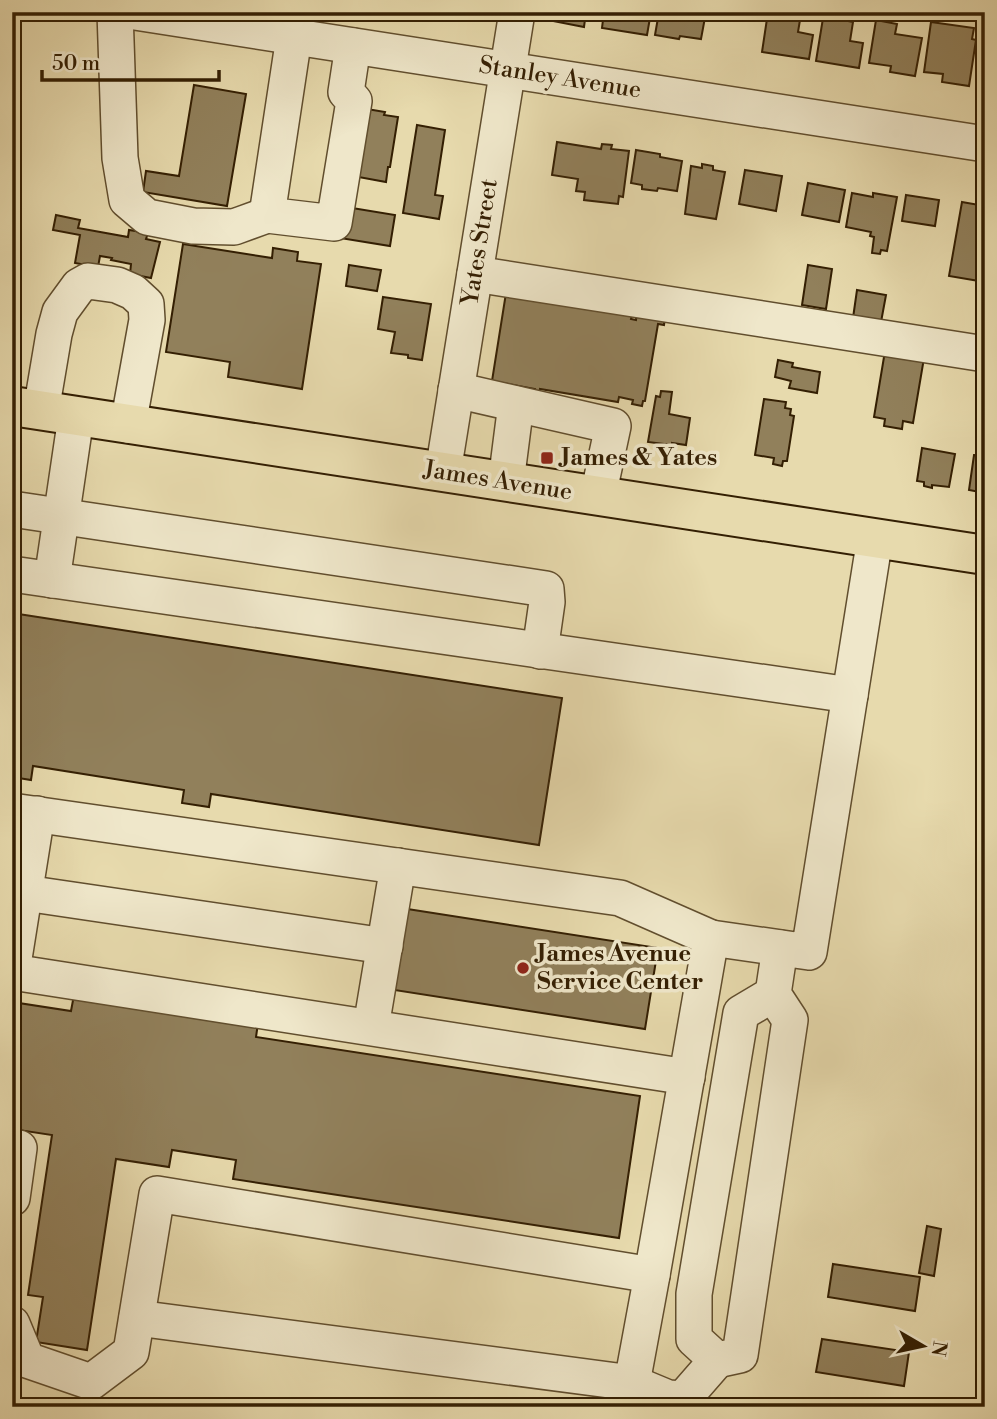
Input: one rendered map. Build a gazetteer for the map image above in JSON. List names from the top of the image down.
{
  "streets": {
    "main road": ["James Avenue"],
    "street": ["Stanley Avenue", "Yates Street"]
  },
  "crossings": [
    ["Stanley Avenue", "Yates Street"],
    ["Yates Street", "James Avenue"]
  ],
  "places": {
    "transit": ["James & Yates"],
    "other": ["James Avenue Service Center"]
  },
  "scale_bar": "50 m",
  "north": "right"
}
